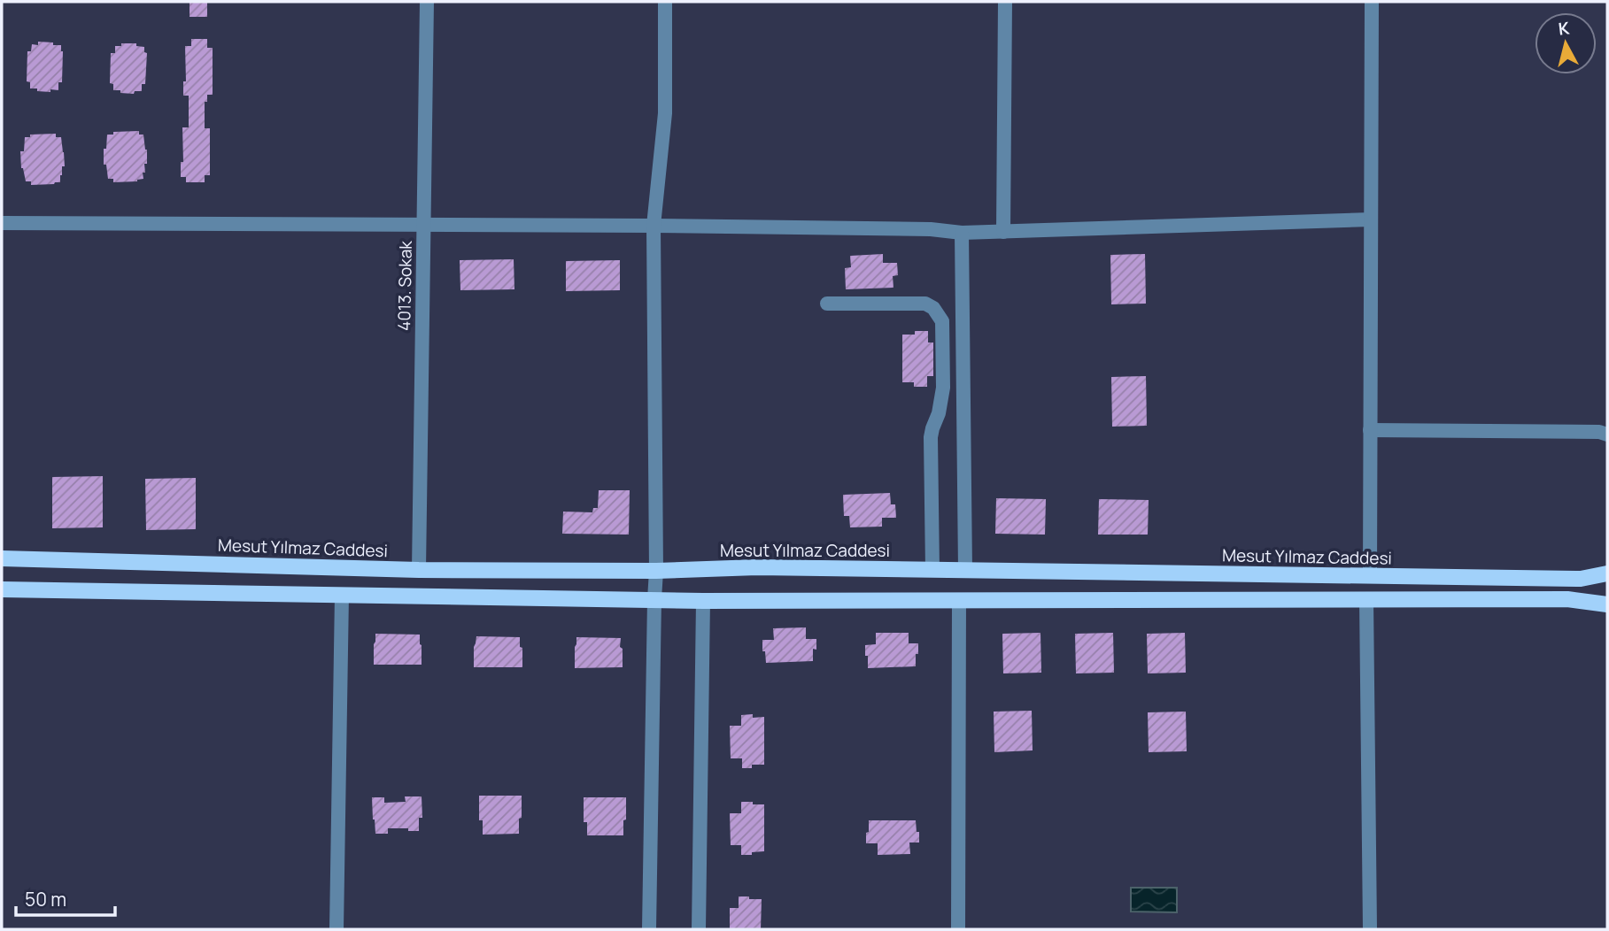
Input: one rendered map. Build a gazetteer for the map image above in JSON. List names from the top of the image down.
{
  "streets": {
    "main road": ["Mesut Yılmaz Caddesi"],
    "street": ["4013. Sokak"]
  },
  "crossings": [
    ["4013. Sokak", "Mesut Yılmaz Caddesi"]
  ],
  "scale_bar": "50 m",
  "north": "top"
}
